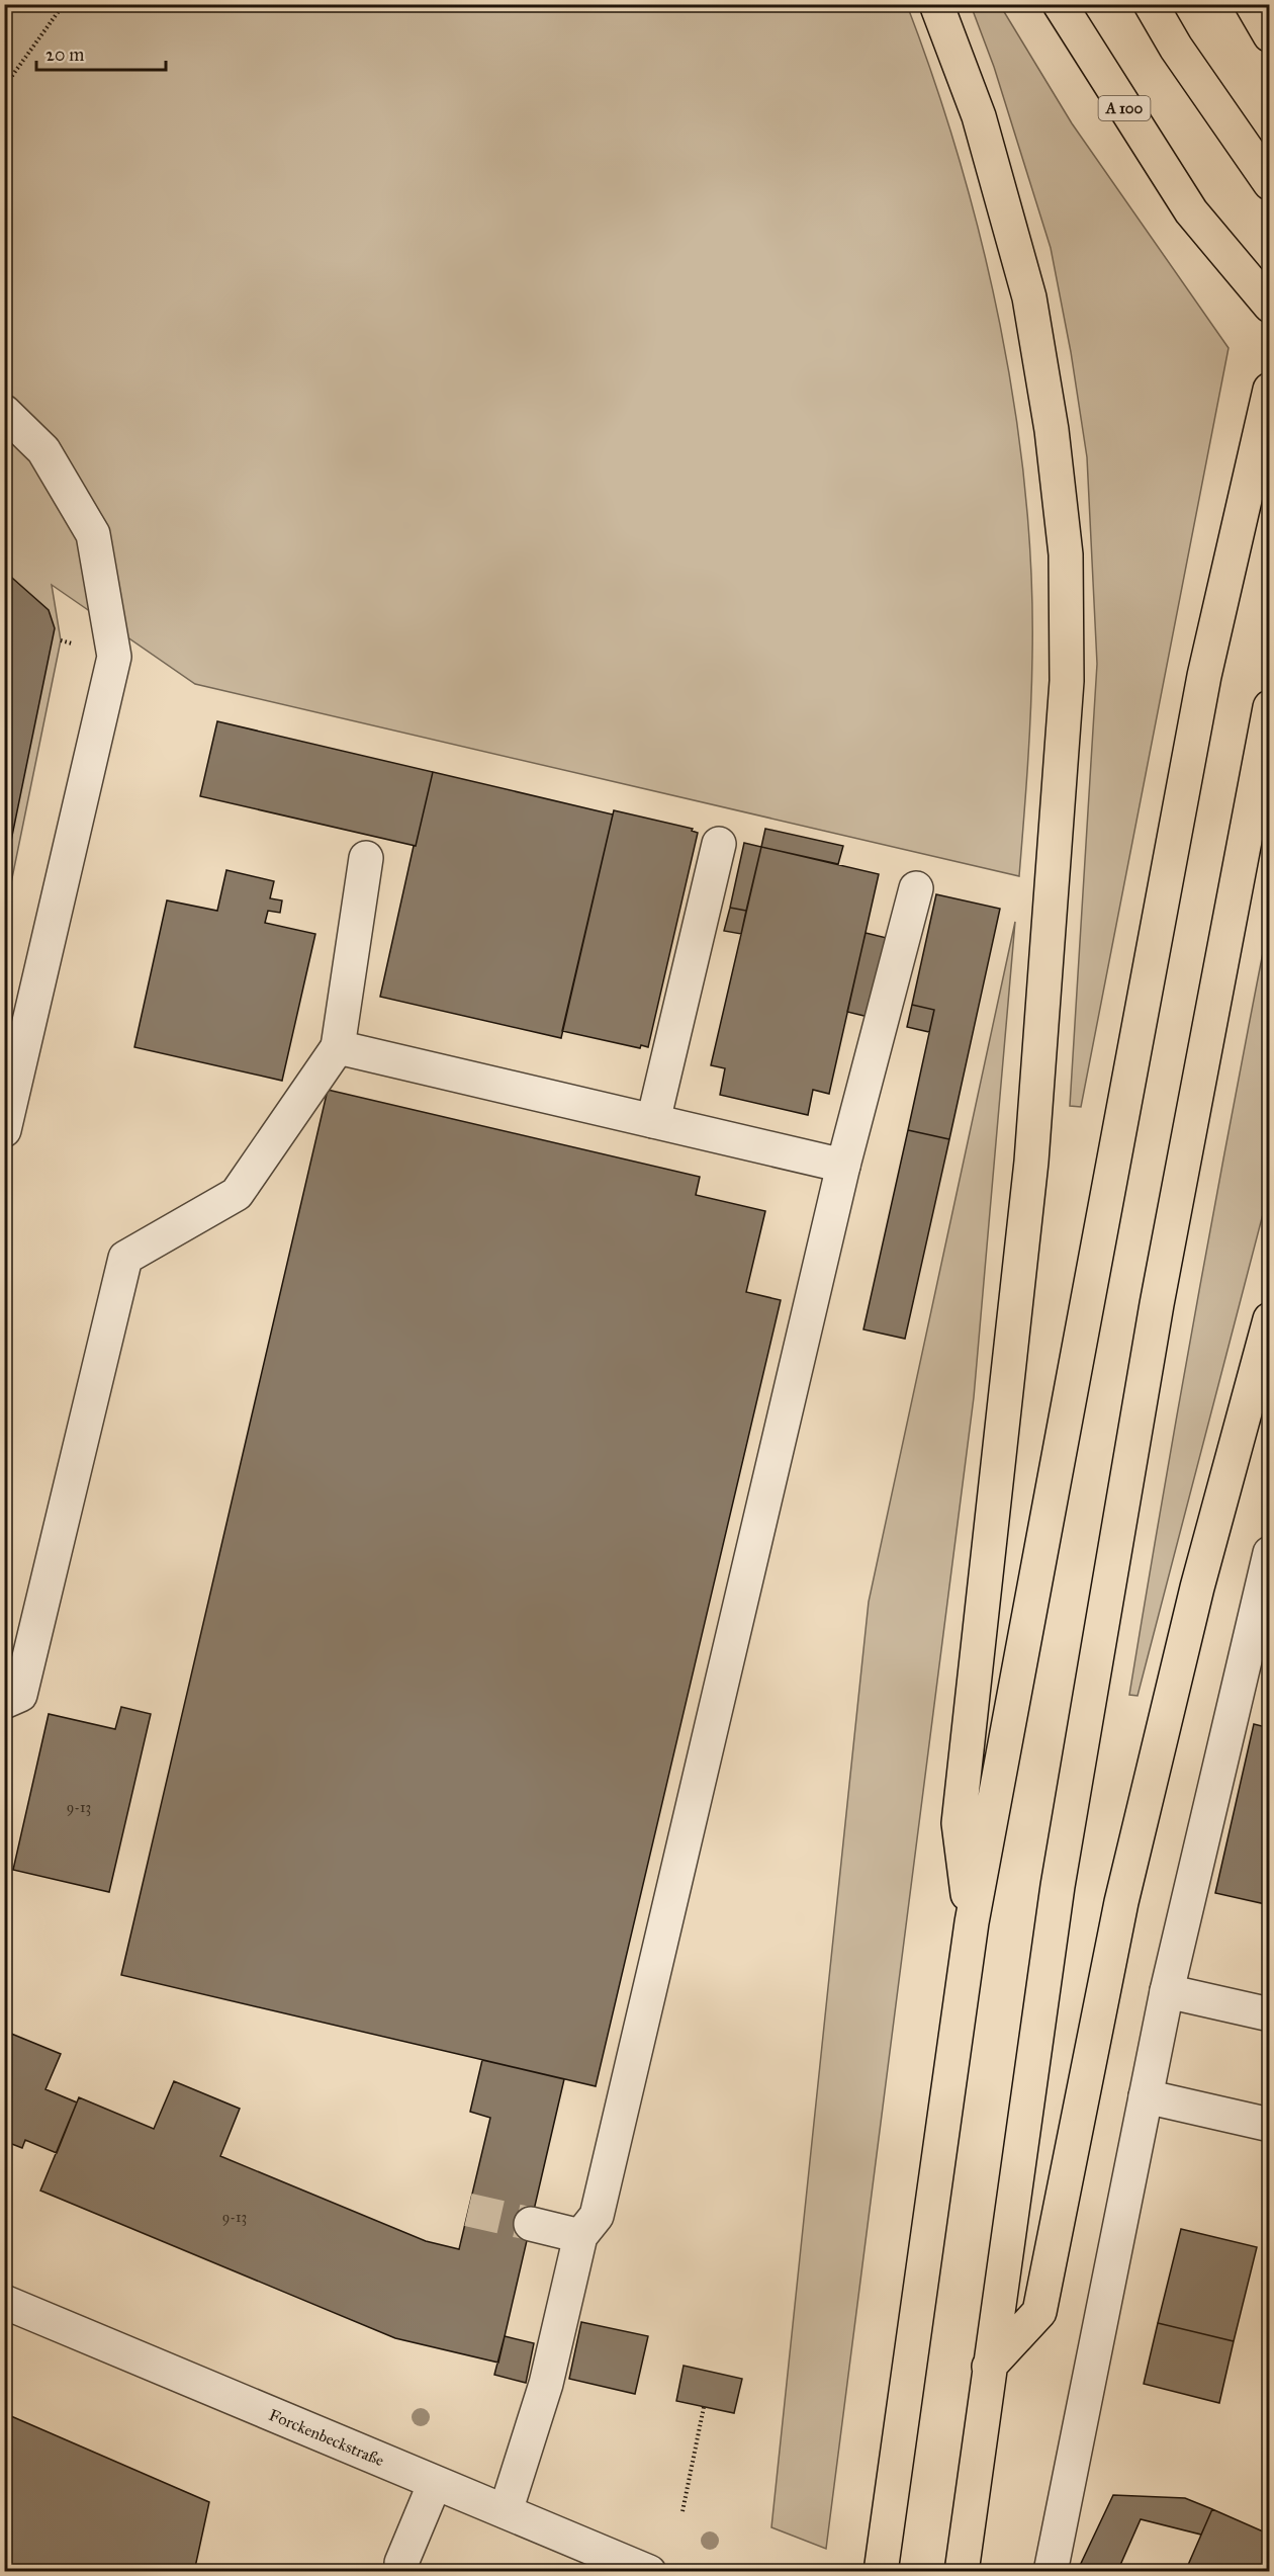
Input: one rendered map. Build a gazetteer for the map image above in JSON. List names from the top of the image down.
{
  "streets": {
    "highway": ["A 100"],
    "street": ["Forckenbeckstraße"]
  },
  "house_numbers": ["9-13", "9-13"],
  "scale_bar": "20 m"
}
